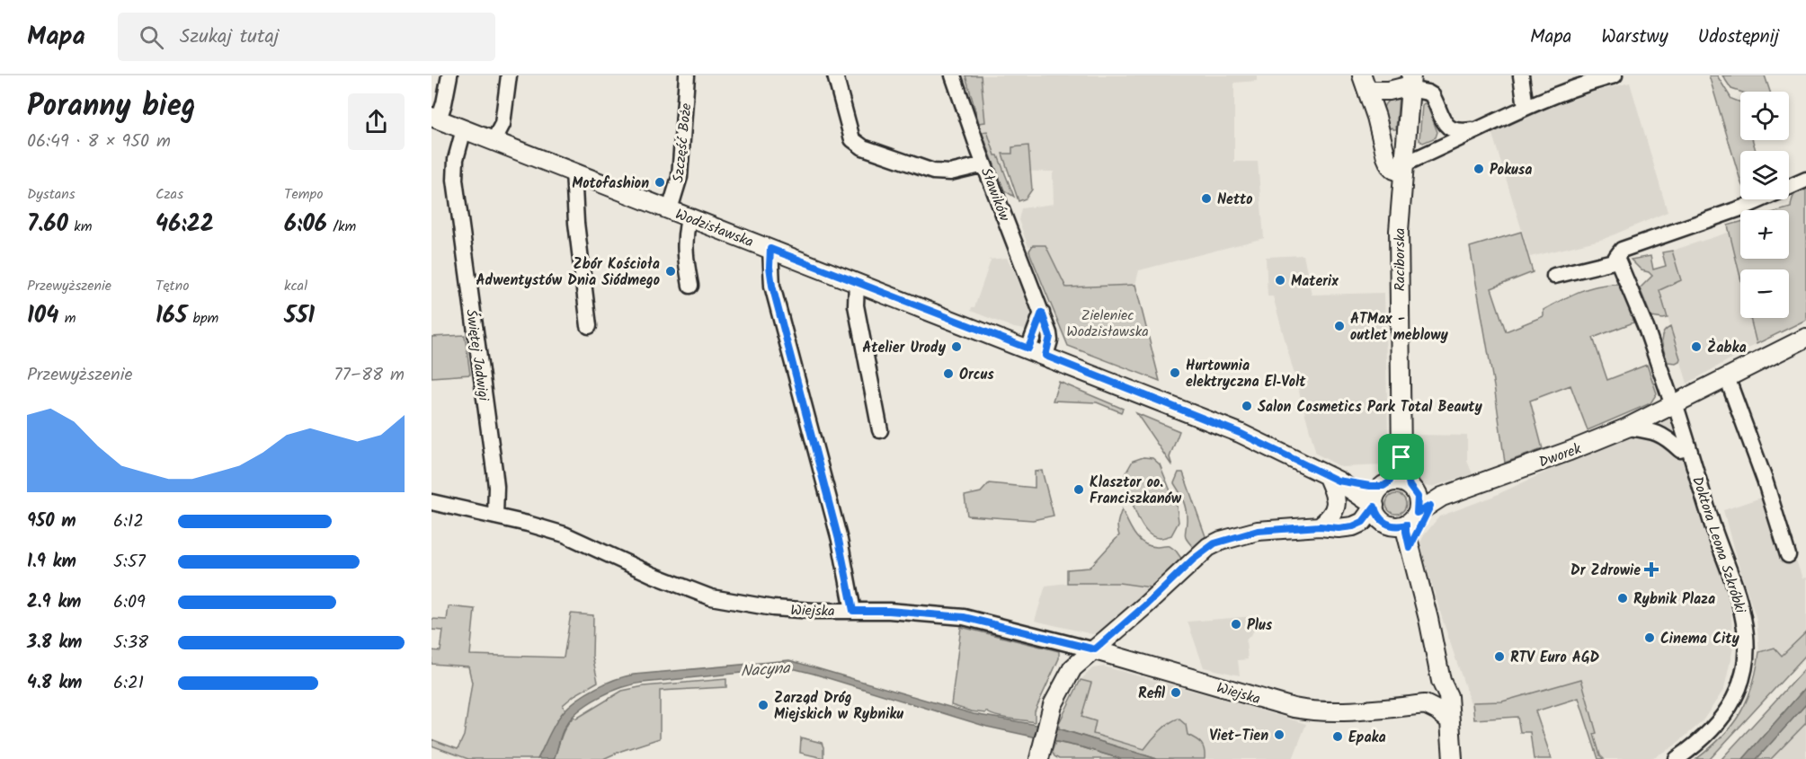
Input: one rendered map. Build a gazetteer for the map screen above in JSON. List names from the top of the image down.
{
  "streets": {
    "street": [
      "Szczęść Boże",
      "Sławików",
      "Wodzisławska",
      "Raciborska",
      "Świętej Jadwigi",
      "Dworek",
      "Doktora Leona Szkróbki",
      "Wiejska"
    ]
  },
  "crossings": [
    ["Szczęść Boże", "Wodzisławska"],
    ["Sławików", "Wodzisławska"],
    ["Wodzisławska", "Raciborska"],
    ["Wodzisławska", "Świętej Jadwigi"],
    ["Wodzisławska", "Dworek"],
    ["Raciborska", "Dworek"],
    ["Świętej Jadwigi", "Wiejska"],
    ["Dworek", "Doktora Leona Szkróbki"]
  ],
  "water": ["Nacyna"],
  "parks": ["Zieleniec Wodzisławska"],
  "places": {
    "other": [
      "Pokusa",
      "Motofashion",
      "Netto",
      "Zbór Kościoła Adwentystów Dnia Siódmego",
      "Materix",
      "ATMax - outlet meblowy",
      "Atelier Urody",
      "Żabka",
      "Hurtownia elektryczna El‐Volt",
      "Orcus",
      "Salon Cosmetics Park Total Beauty",
      "Klasztor oo. Franciszkanów",
      "Rybnik Plaza",
      "Plus",
      "Cinema City",
      "RTV Euro AGD",
      "Refil",
      "Zarząd Dróg Miejskich w Rybniku",
      "Viet-Tien",
      "Epaka"
    ],
    "health": ["Dr Zdrowie"]
  },
  "page": {
    "header": "Mapa",
    "search": "Szukaj tutaj",
    "nav": ["Mapa", "Warstwy", "Udostępnij"],
    "heading": ["Poranny bieg", "06:49 · 8 × 950 m"],
    "map_buttons": ["+", "−"],
    "stats": [
      ["Dystans", "7.60 km"],
      ["Czas", "46:22"],
      ["Tempo", "6:06 /km"],
      ["Przewyższenie", "104 m"],
      ["Tętno", "165 bpm"],
      ["kcal", "551"]
    ],
    "chart": ["Przewyższenie", "77–88 m"],
    "list": [
      {
        "name": "950 m",
        "note": "6:12"
      },
      {
        "name": "1.9 km",
        "note": "5:57"
      },
      {
        "name": "2.9 km",
        "note": "6:09"
      },
      {
        "name": "3.8 km",
        "note": "5:38"
      },
      {
        "name": "4.8 km",
        "note": "6:21"
      }
    ]
  }
}
